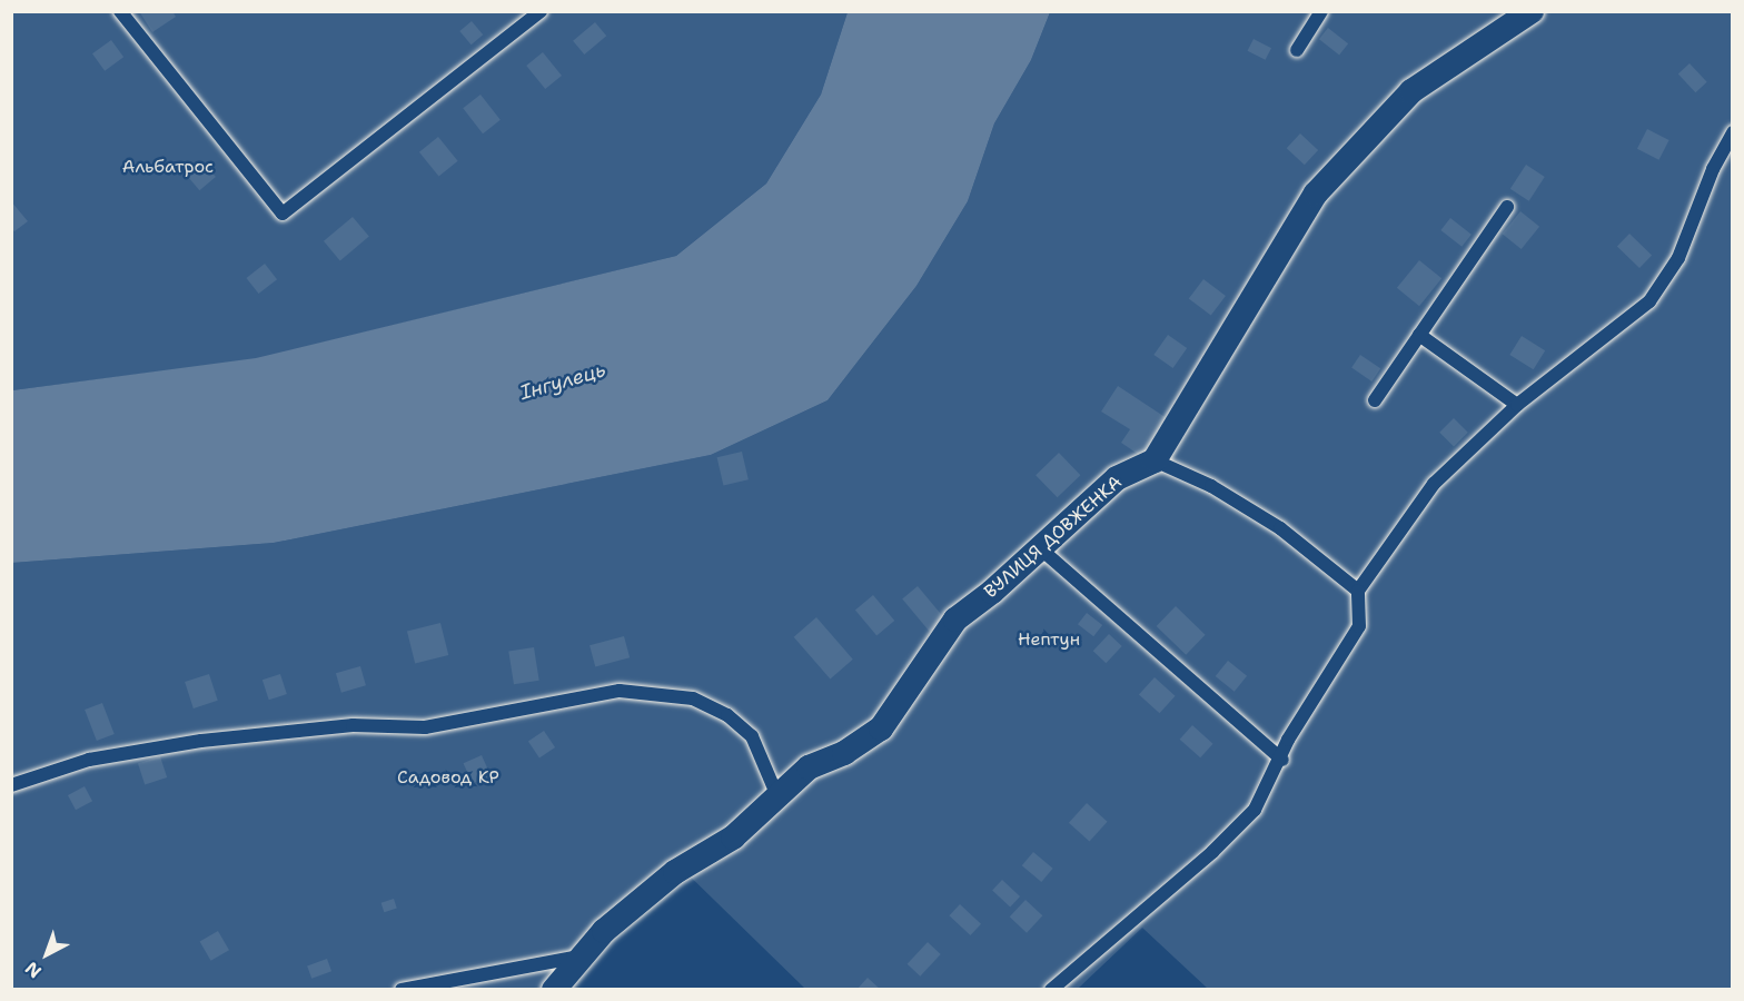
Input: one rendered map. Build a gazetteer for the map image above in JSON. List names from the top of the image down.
{
  "streets": {
    "street": ["ВУЛИЦЯ ДОВЖЕНКА"]
  },
  "water": ["Інгулець"],
  "parks": ["Альбатрос", "Нептун", "Садовод КР"],
  "north": "bottom left"
}
